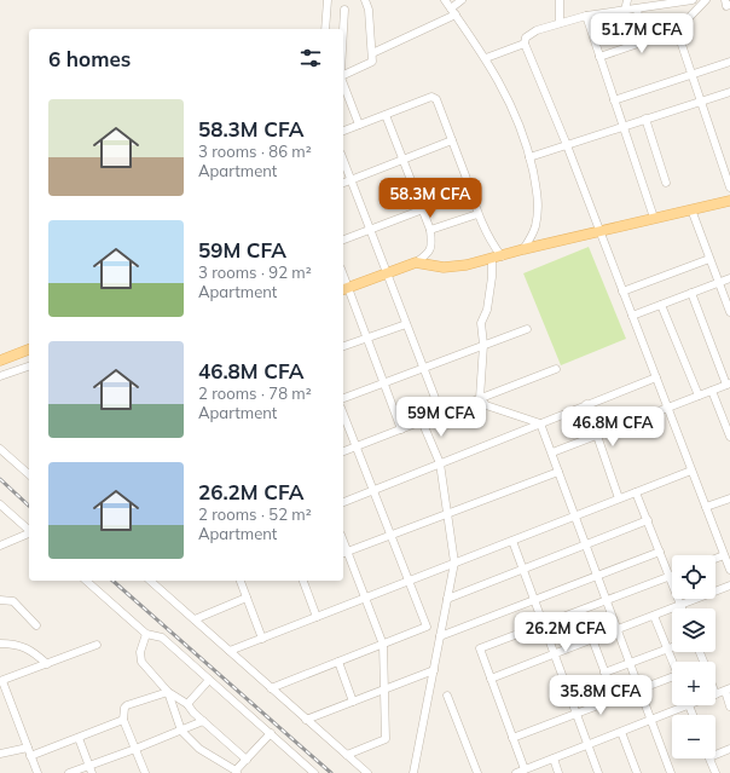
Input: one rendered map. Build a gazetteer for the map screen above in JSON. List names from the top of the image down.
{
  "page": {
    "price": [
      "51.7M CFA",
      "58.3M CFA",
      "59M CFA",
      "46.8M CFA",
      "26.2M CFA",
      "35.8M CFA"
    ],
    "heading": "6 homes",
    "list": [
      {
        "name": "58.3M CFA",
        "note": "3 rooms · 86 m² · Apartment"
      },
      {
        "name": "59M CFA",
        "note": "3 rooms · 92 m² · Apartment"
      },
      {
        "name": "46.8M CFA",
        "note": "2 rooms · 78 m² · Apartment"
      },
      {
        "name": "26.2M CFA",
        "note": "2 rooms · 52 m² · Apartment"
      }
    ],
    "map_buttons": ["+", "−"]
  }
}
